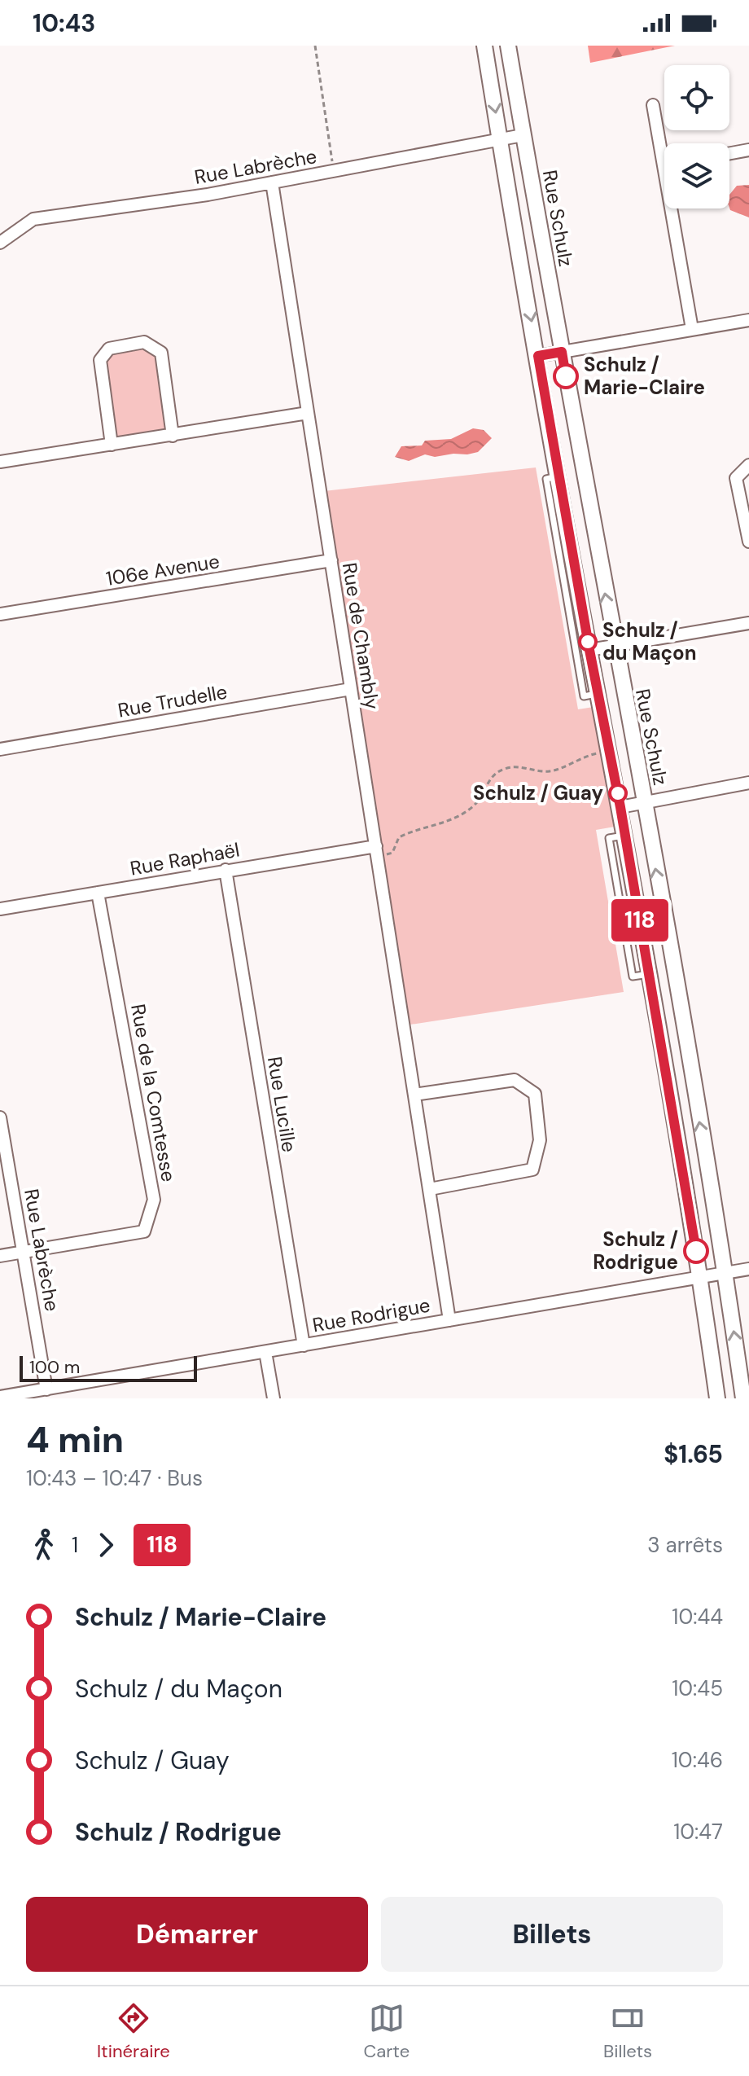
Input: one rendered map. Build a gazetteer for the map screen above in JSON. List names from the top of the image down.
{
  "streets": {
    "street": [
      "Rue Labrèche",
      "Rue Schulz",
      "106e Avenue",
      "Rue de Chambly",
      "Rue Trudelle",
      "Rue Raphaël",
      "Rue de la Comtesse",
      "Rue Lucille",
      "Rue Rodrigue"
    ]
  },
  "crossings": [
    ["Rue Labrèche", "Rue Schulz"],
    ["Rue Labrèche", "Rue de Chambly"],
    ["Rue Labrèche", "Rue de la Comtesse"],
    ["Rue Labrèche", "Rue Rodrigue"],
    ["Rue Schulz", "Rue Rodrigue"],
    ["106e Avenue", "Rue de Chambly"],
    ["Rue de Chambly", "Rue Trudelle"],
    ["Rue de Chambly", "Rue Raphaël"],
    ["Rue de Chambly", "Rue Rodrigue"],
    ["Rue Raphaël", "Rue de la Comtesse"],
    ["Rue Raphaël", "Rue Lucille"],
    ["Rue Lucille", "Rue Rodrigue"]
  ],
  "places": [
    "Schulz / Marie-Claire",
    "Schulz / du Maçon",
    "Schulz / Guay",
    "Schulz / Rodrigue"
  ],
  "lines": ["bus line 118"],
  "scale_bar": "100 m",
  "page": {
    "status": "10:43",
    "on_map": "118",
    "scale": "100 m",
    "heading": ["4 min", "10:43 – 10:47 · Bus", "$1.65"],
    "legs": ["1", "118", "3 arrêts"],
    "list": [
      {
        "name": "Schulz / Marie-Claire",
        "value": "10:44"
      },
      {
        "name": "Schulz / du Maçon",
        "value": "10:45"
      },
      {
        "name": "Schulz / Guay",
        "value": "10:46"
      },
      {
        "name": "Schulz / Rodrigue",
        "value": "10:47"
      }
    ],
    "buttons": ["Démarrer", "Billets"],
    "tabs": ["Itinéraire", "Carte", "Billets"]
  }
}
